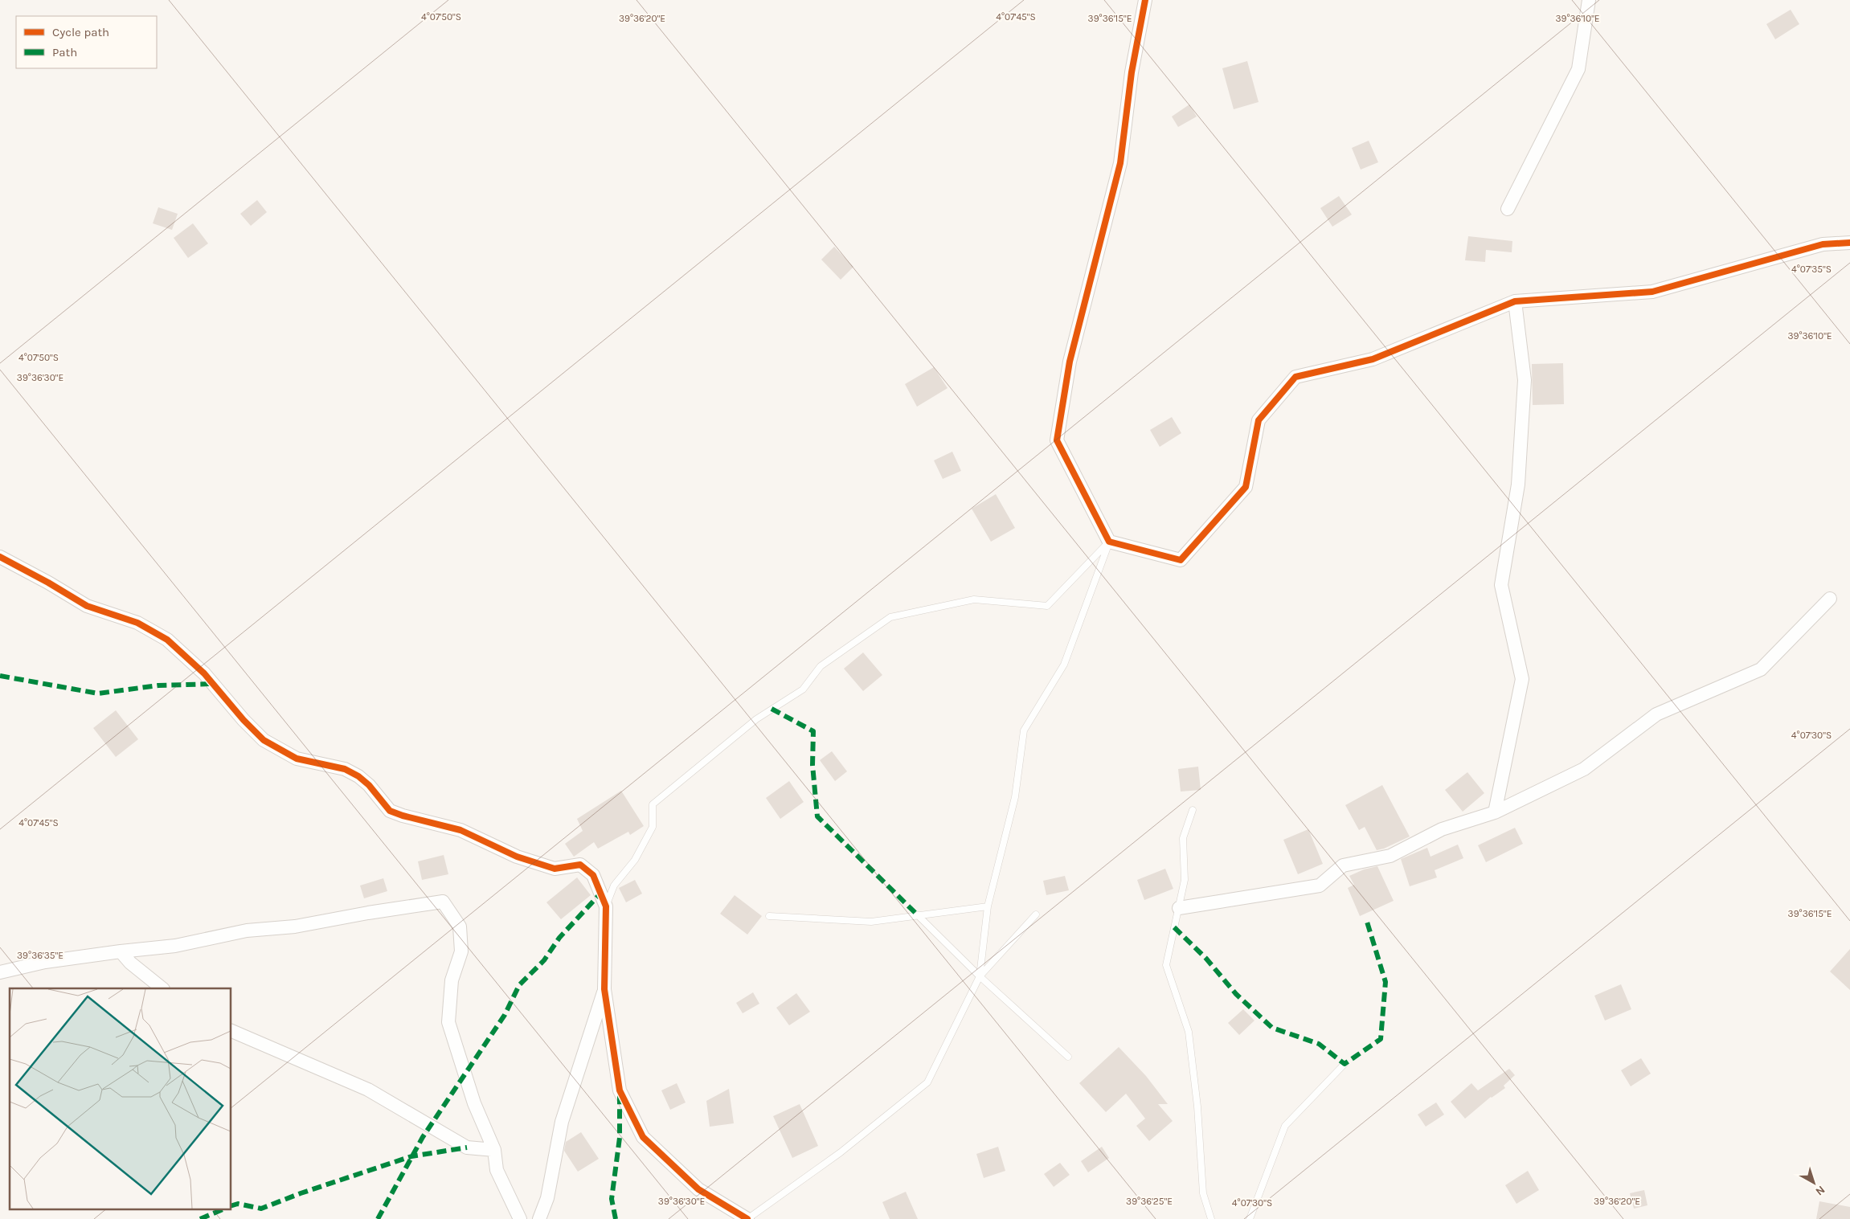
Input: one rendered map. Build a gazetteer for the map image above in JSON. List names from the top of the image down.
{
  "legend": ["Cycle path", "Path"],
  "north": "bottom right",
  "coordinates": [
    "4°07'50\"S",
    "4°07'45\"S",
    "39°36'20\"E",
    "39°36'15\"E",
    "39°36'10\"E",
    "4°07'35\"S",
    "39°36'30\"E",
    "4°07'30\"S",
    "39°36'35\"E",
    "39°36'25\"E"
  ]
}
